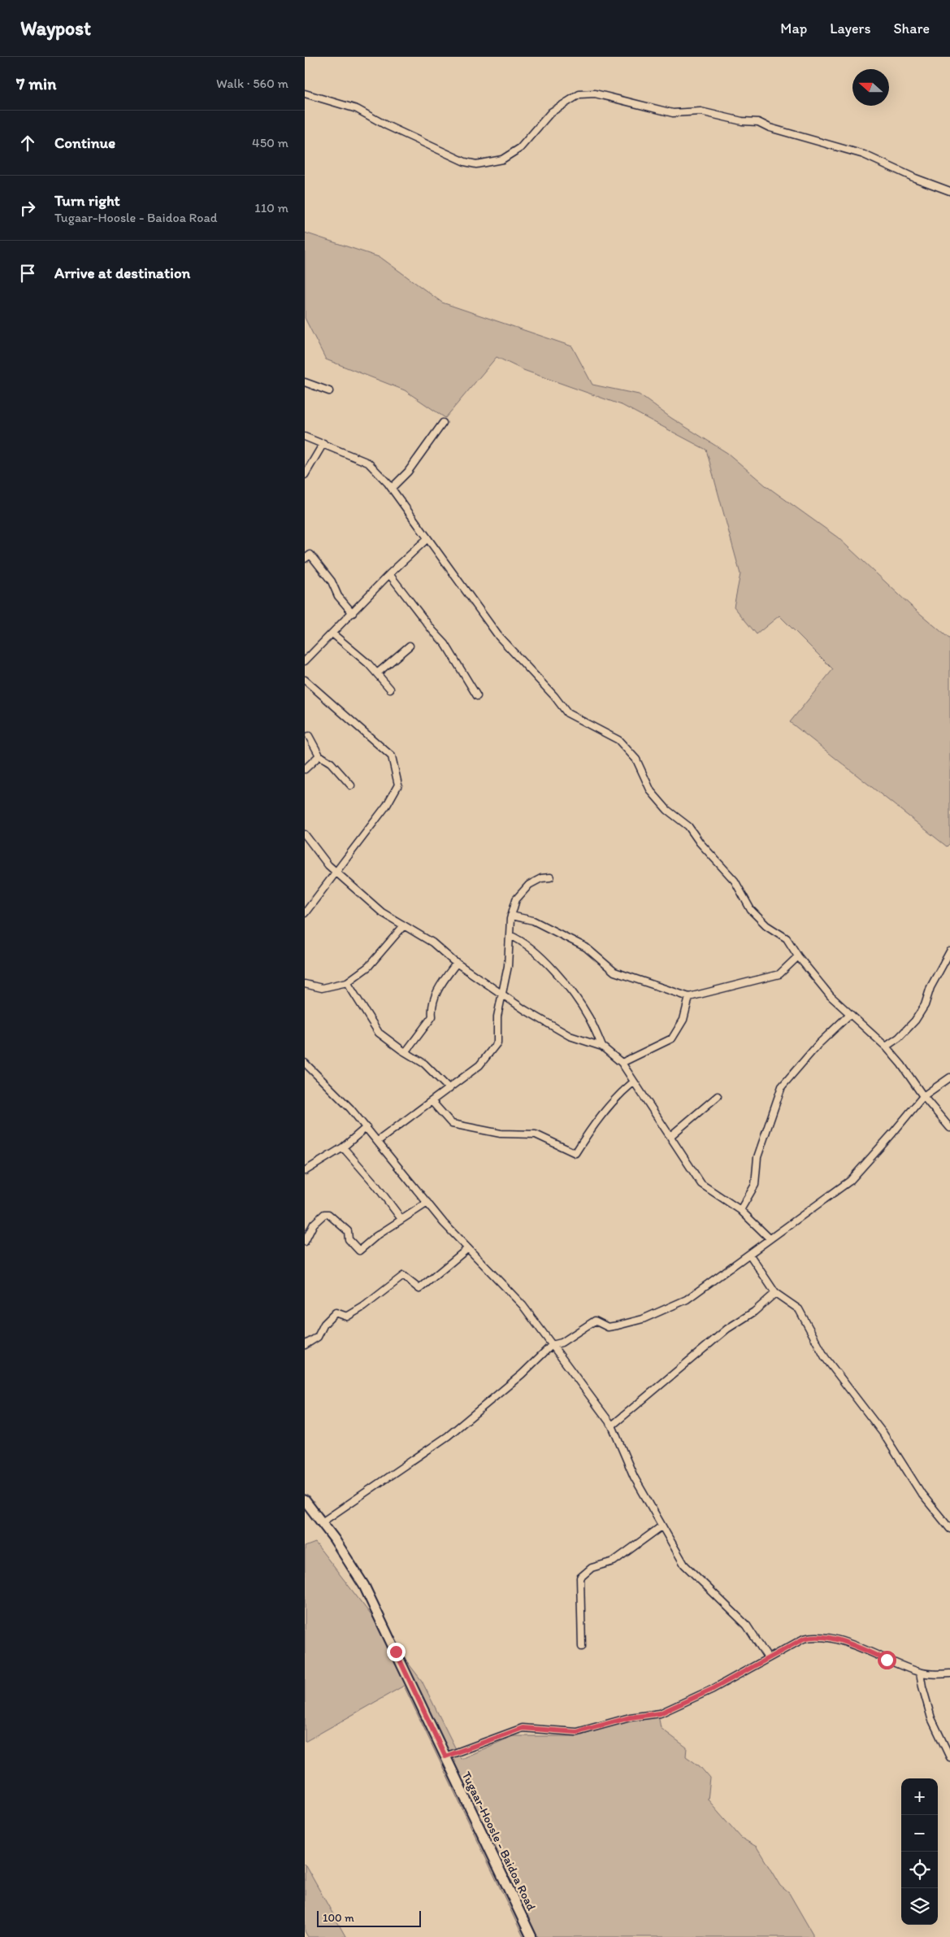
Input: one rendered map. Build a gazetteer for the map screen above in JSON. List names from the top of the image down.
{
  "streets": {
    "main road": ["Tugaar-Hoosle - Baidoa Road"]
  },
  "scale_bar": "100 m",
  "north": "left",
  "page": {
    "header": "Waypost",
    "nav": ["Map", "Layers", "Share"],
    "heading": ["7 min", "Walk · 560 m"],
    "list": [
      ["Continue", "450 m"],
      ["Turn right", "Tugaar-Hoosle - Baidoa Road", "110 m"],
      "Arrive at destination"
    ],
    "map_buttons": ["+", "−"],
    "scale": "100 m"
  }
}
